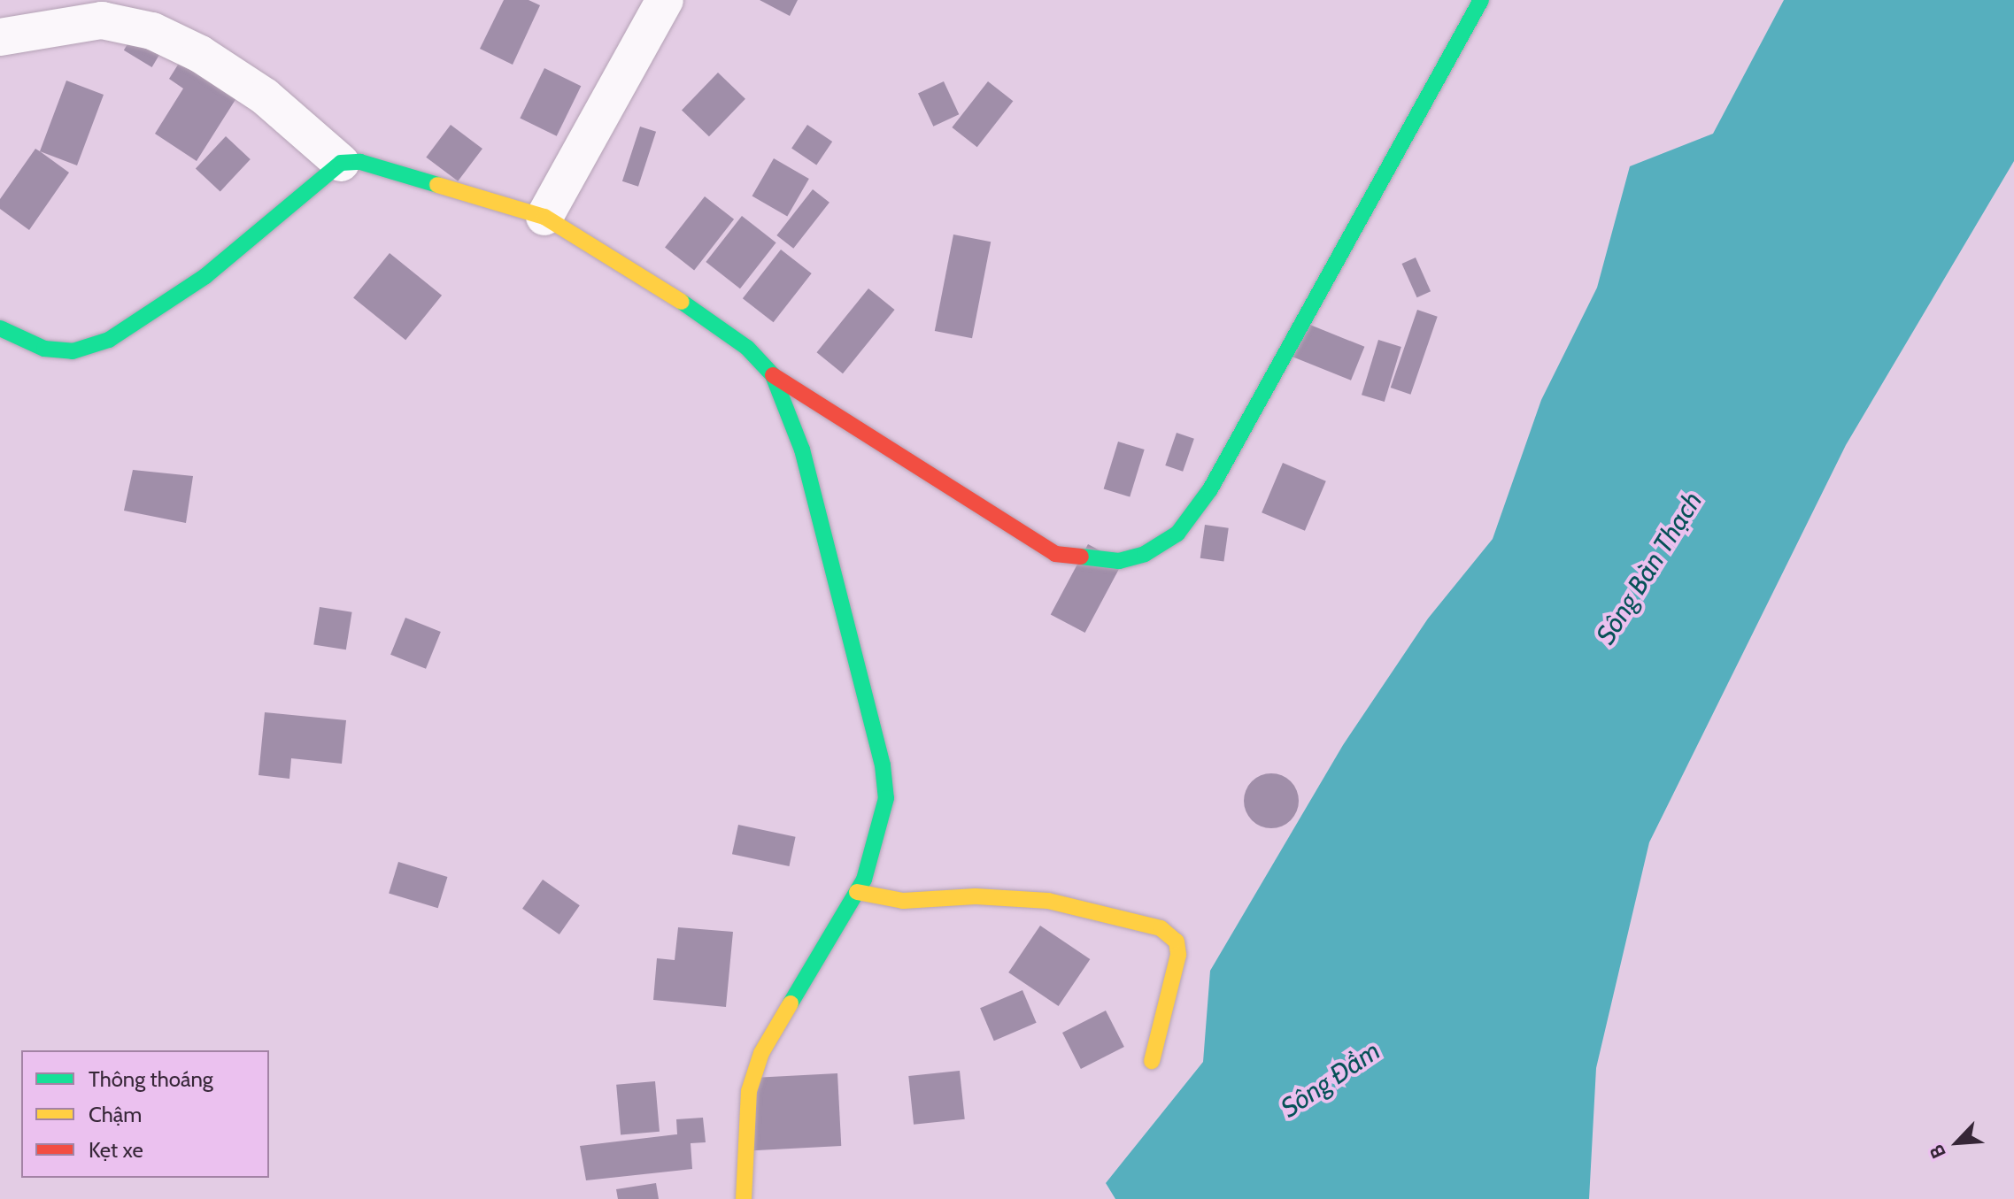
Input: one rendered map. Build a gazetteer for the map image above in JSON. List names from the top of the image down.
{
  "water": ["Sông Bàn Thạch", "Sông Đầm"],
  "legend": ["Thông thoáng", "Chậm", "Kẹt xe"],
  "north": "bottom left"
}
